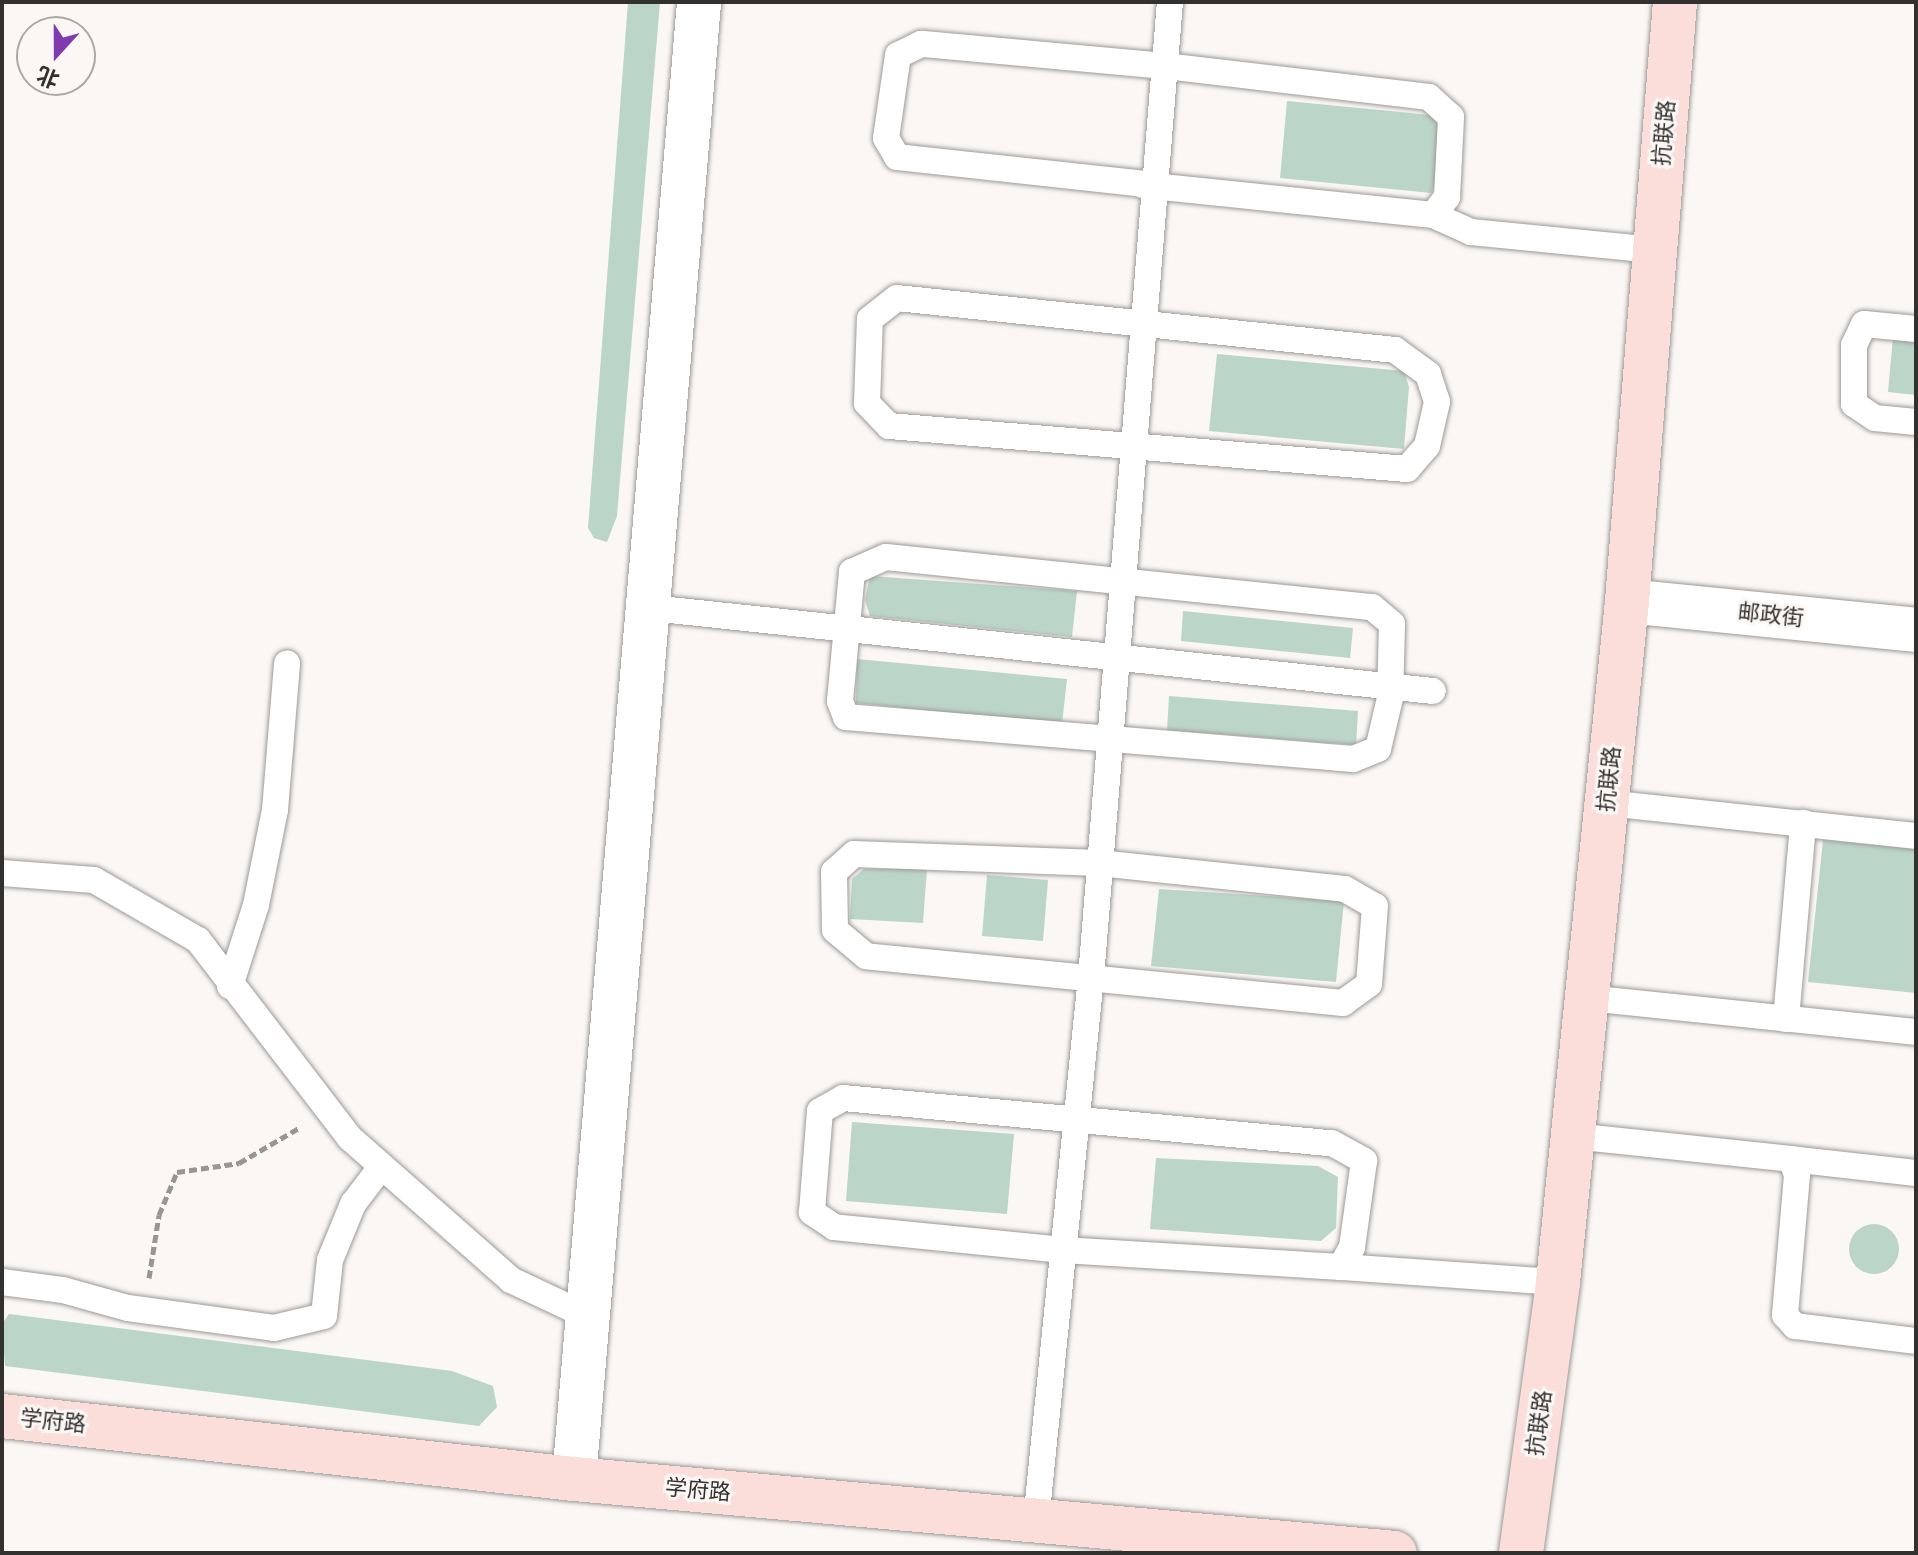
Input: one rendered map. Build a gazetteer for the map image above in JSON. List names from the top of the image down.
{
  "streets": {
    "street": ["抗联路", "邮政街", "学府路"]
  },
  "crossings": [
    ["抗联路", "邮政街"]
  ],
  "north": "bottom"
}
